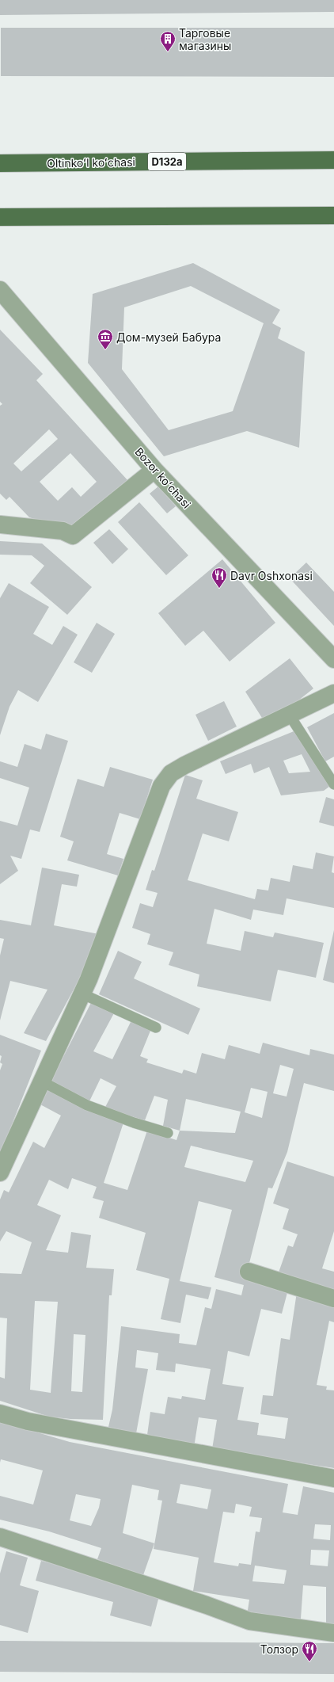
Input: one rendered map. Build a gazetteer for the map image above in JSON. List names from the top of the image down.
{
  "streets": {
    "main road": ["D132a", "Oltinkoʻl koʻchasi"],
    "street": ["Bozor koʻchasi"]
  },
  "places": {
    "building": ["Тарговые магазины"],
    "museum": ["Дом-музей Бабура"],
    "restaurant": ["Davr Oshxonasi", "Толзор"]
  }
}
